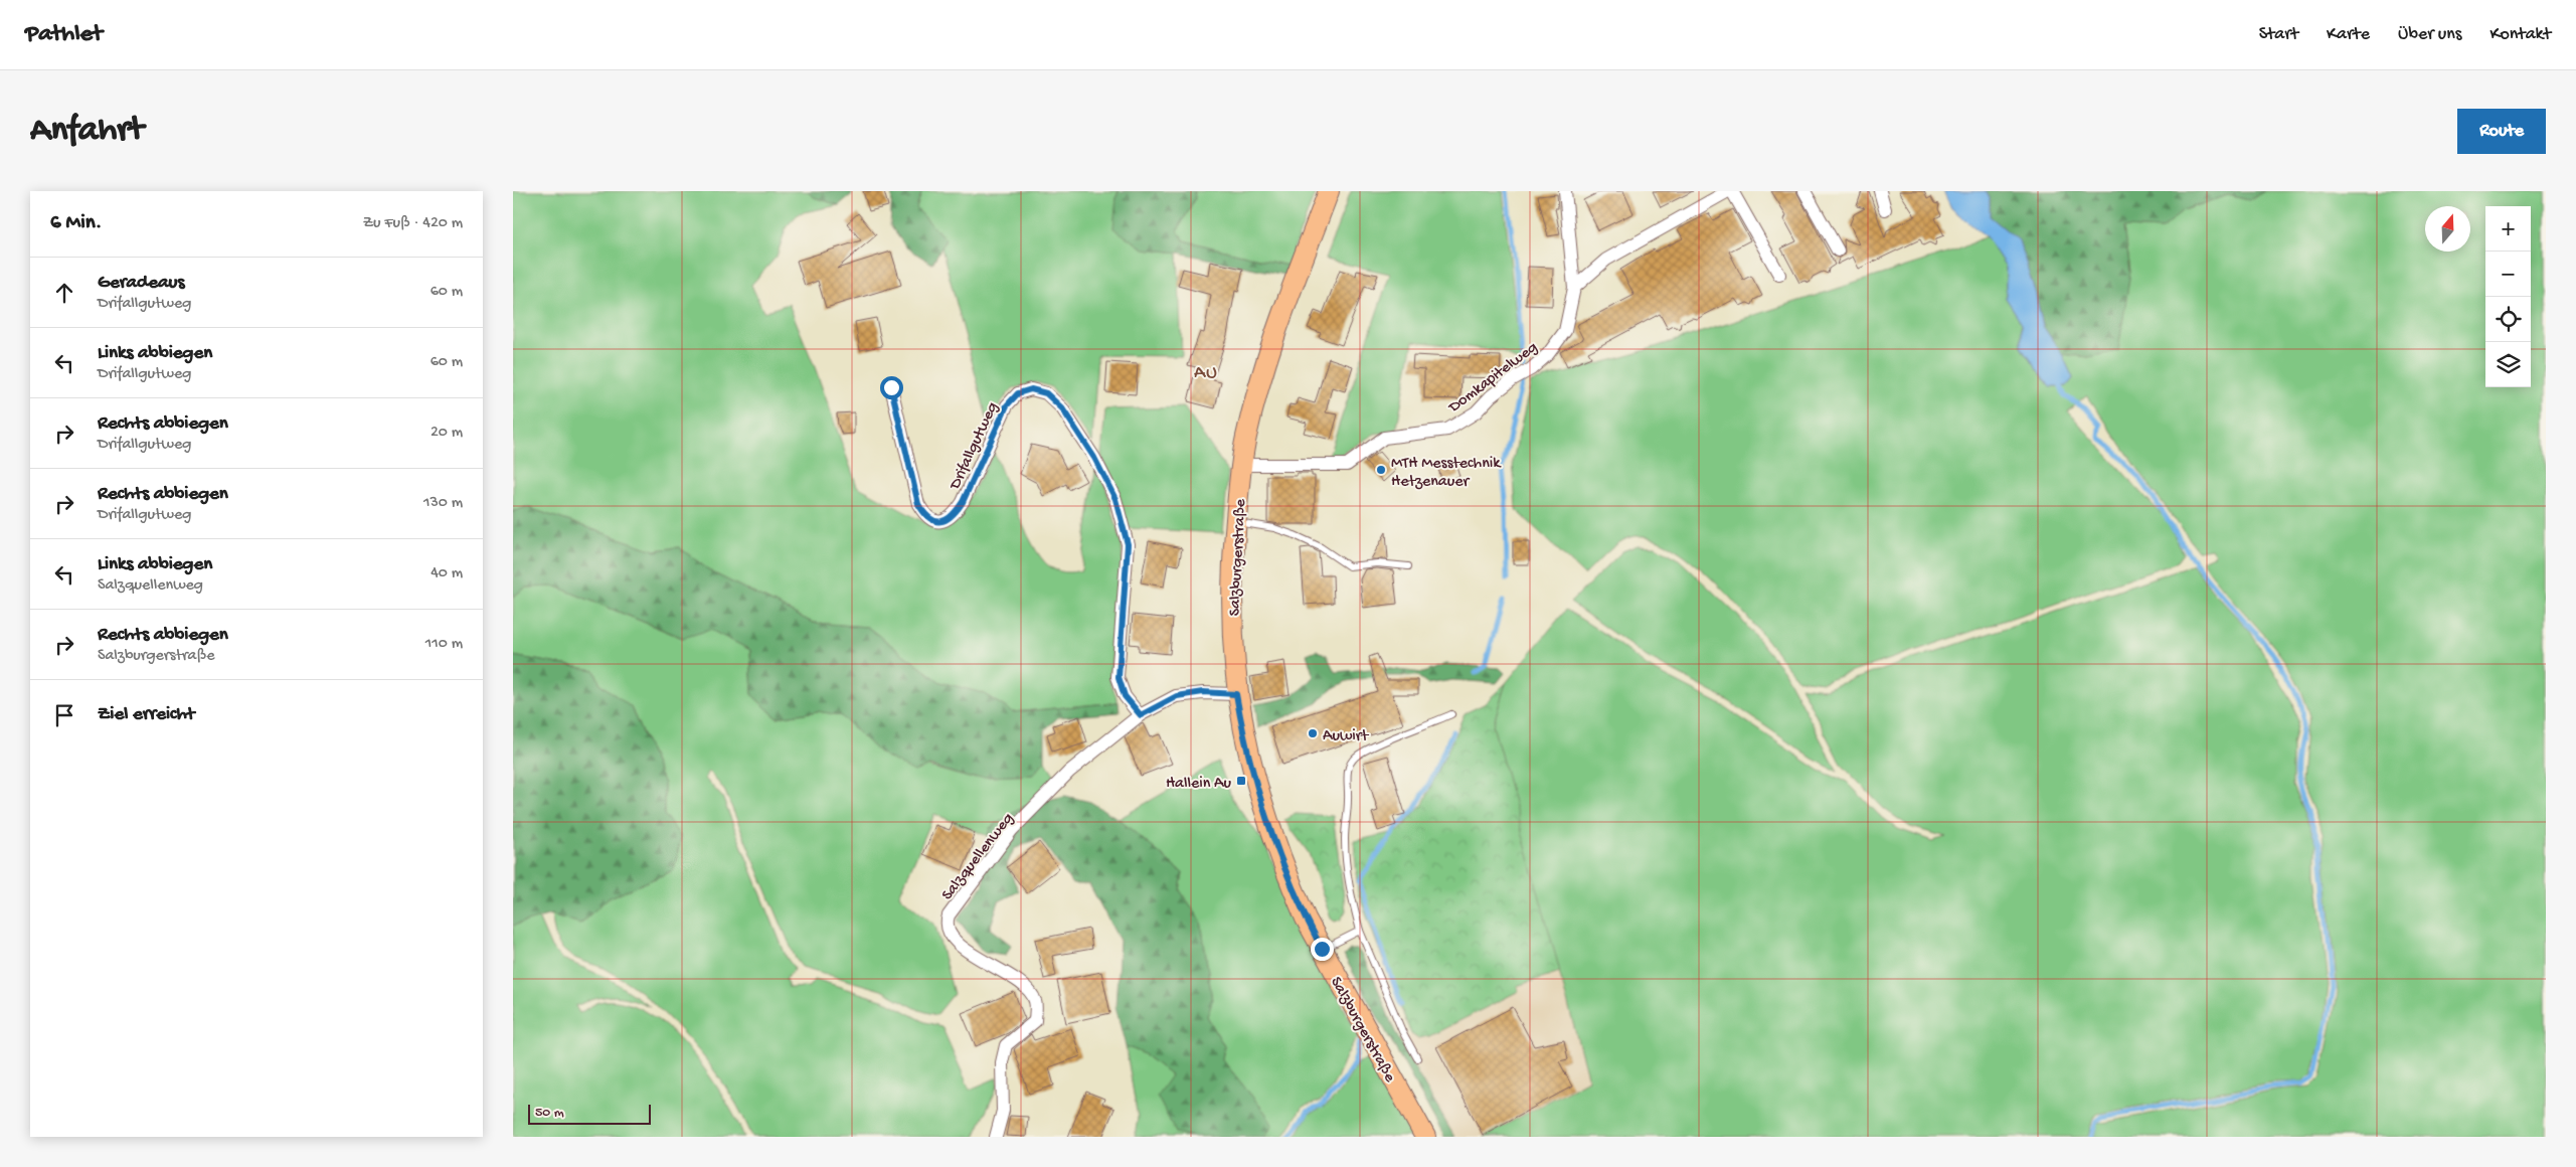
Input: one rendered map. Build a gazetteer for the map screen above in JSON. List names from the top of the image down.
{
  "streets": {
    "main road": ["Salzburgerstraße"],
    "street": ["Domkapitelweg", "Drifallgutweg", "Salzquellenweg"]
  },
  "crossings": [
    ["Domkapitelweg", "Salzburgerstraße"],
    ["Drifallgutweg", "Salzquellenweg"],
    ["Salzburgerstraße", "Salzquellenweg"]
  ],
  "districts": ["AU"],
  "places": {
    "other": ["MTH Messtechnik Hetzenauer", "Auwirt"],
    "transit": ["Hallein Au"]
  },
  "scale_bar": "50 m",
  "north": "top",
  "page": {
    "header": "Pathlet",
    "nav": [
      "Start",
      "Karte",
      "Über uns",
      "Kontakt"
    ],
    "buttons": "Route",
    "title": "Anfahrt",
    "heading": ["6 Min.", "Zu Fuß · 420 m"],
    "map_buttons": ["+", "−"],
    "list": [
      ["Geradeaus", "Drifallgutweg", "60 m"],
      ["Links abbiegen", "Drifallgutweg", "60 m"],
      ["Rechts abbiegen", "Drifallgutweg", "20 m"],
      ["Rechts abbiegen", "Drifallgutweg", "130 m"],
      ["Links abbiegen", "Salzquellenweg", "40 m"],
      ["Rechts abbiegen", "Salzburgerstraße", "110 m"],
      "Ziel erreicht"
    ],
    "scale": "50 m"
  }
}
